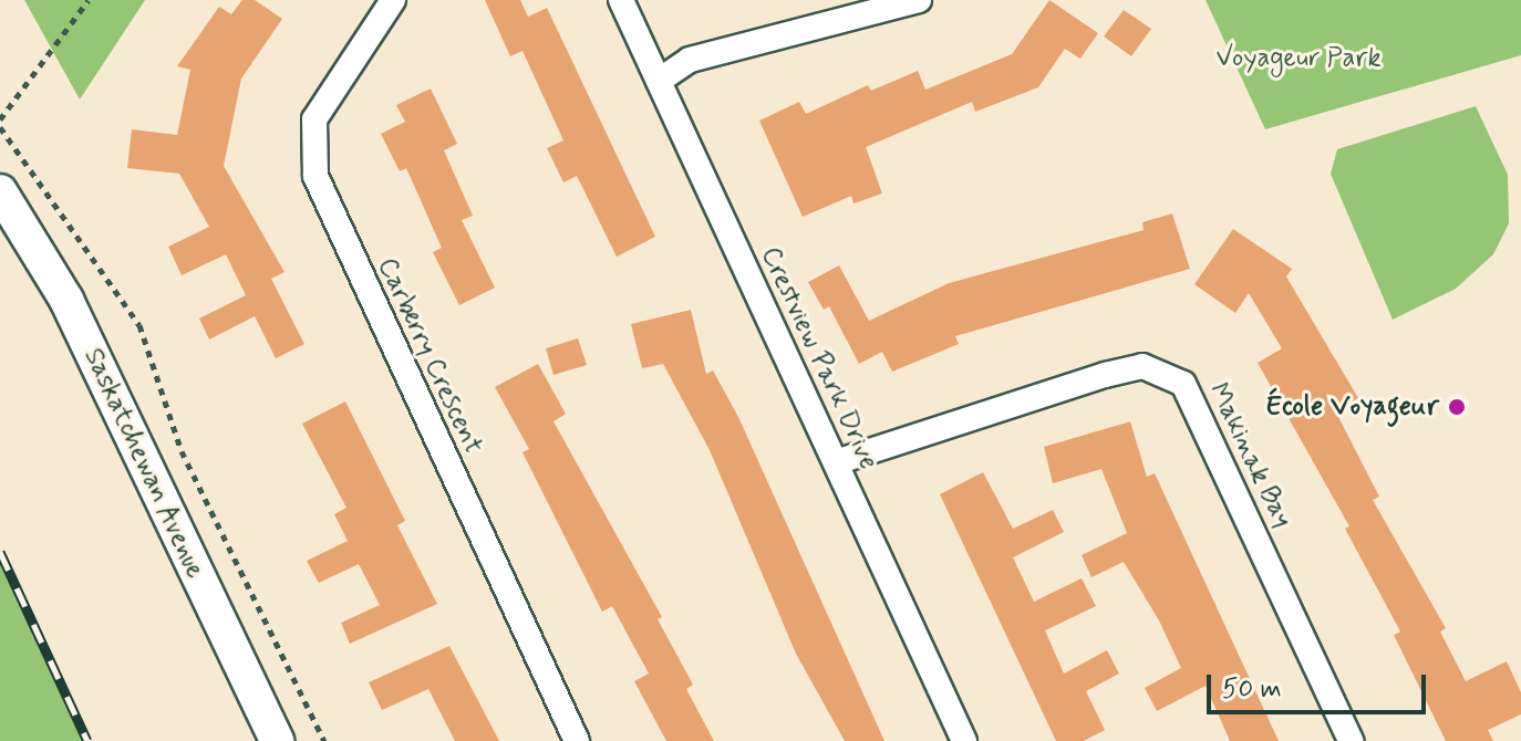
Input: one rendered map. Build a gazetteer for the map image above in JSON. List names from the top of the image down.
{
  "streets": {
    "main road": ["Saskatchewan Avenue"],
    "street": ["Carberry Crescent", "Crestview Park Drive", "Makinak Bay"]
  },
  "crossings": [
    ["Crestview Park Drive", "Makinak Bay"]
  ],
  "parks": ["Voyageur Park"],
  "places": ["École Voyageur"],
  "scale_bar": "50 m"
}
